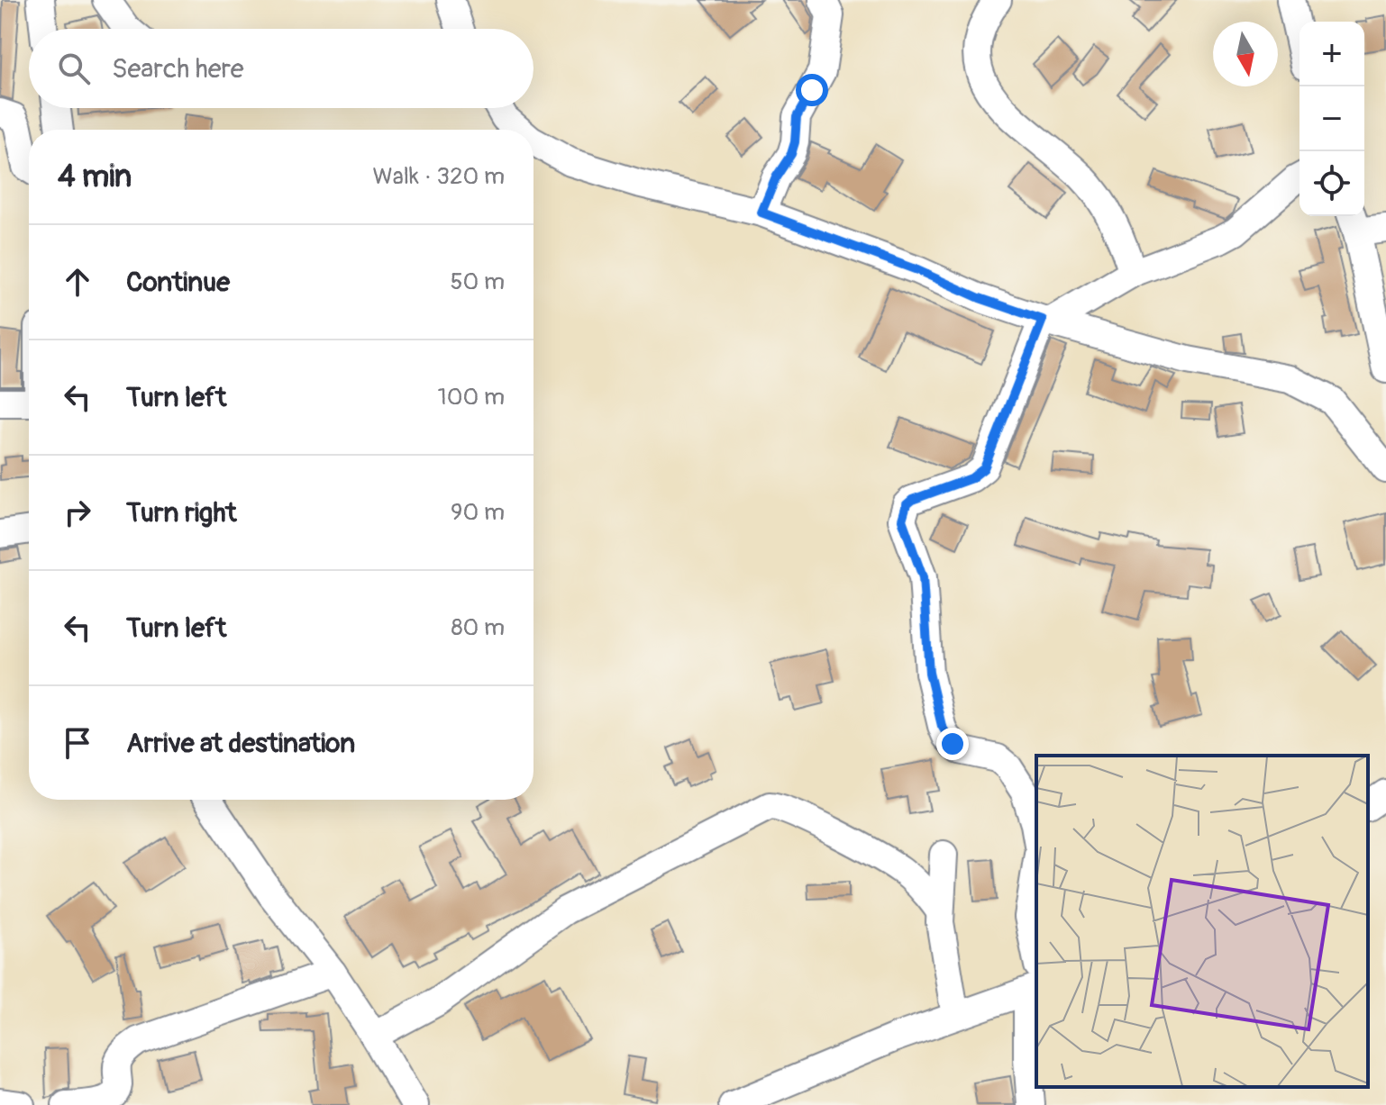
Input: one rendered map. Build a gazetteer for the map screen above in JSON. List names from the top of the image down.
{
  "north": "bottom",
  "page": {
    "map_buttons": ["+", "−"],
    "search": "Search here",
    "heading": ["4 min", "Walk · 320 m"],
    "list": [
      ["Continue", "50 m"],
      ["Turn left", "100 m"],
      ["Turn right", "90 m"],
      ["Turn left", "80 m"],
      "Arrive at destination"
    ]
  }
}
